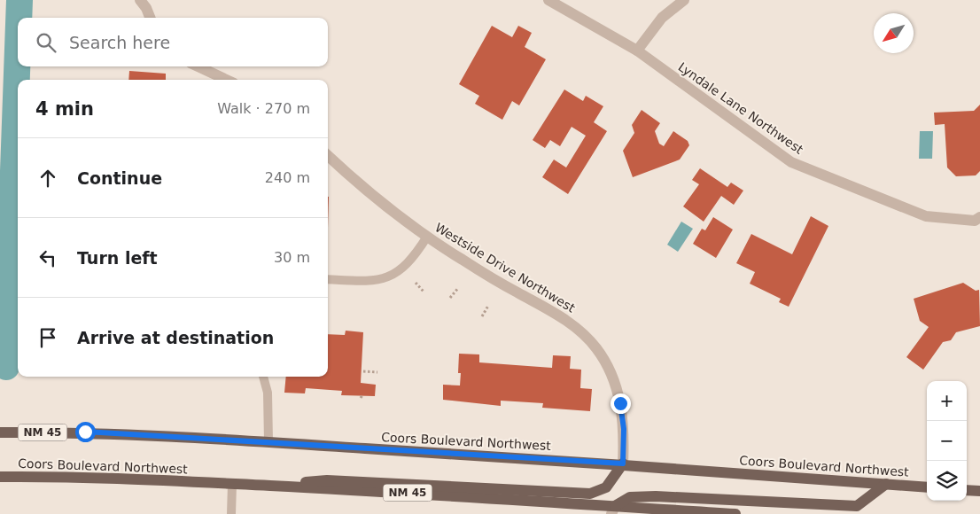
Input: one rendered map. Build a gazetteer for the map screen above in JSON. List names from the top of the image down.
{
  "streets": {
    "main road": ["NM 45", "Coors Boulevard Northwest"],
    "street": ["Lyndale Lane Northwest", "Westside Drive Northwest"]
  },
  "crossings": [
    ["Westside Drive Northwest", "Coors Boulevard Northwest"]
  ],
  "north": "bottom left",
  "page": {
    "search": "Search here",
    "heading": ["4 min", "Walk · 270 m"],
    "list": [
      ["Continue", "240 m"],
      ["Turn left", "30 m"],
      "Arrive at destination"
    ],
    "map_buttons": ["+", "−"]
  }
}
